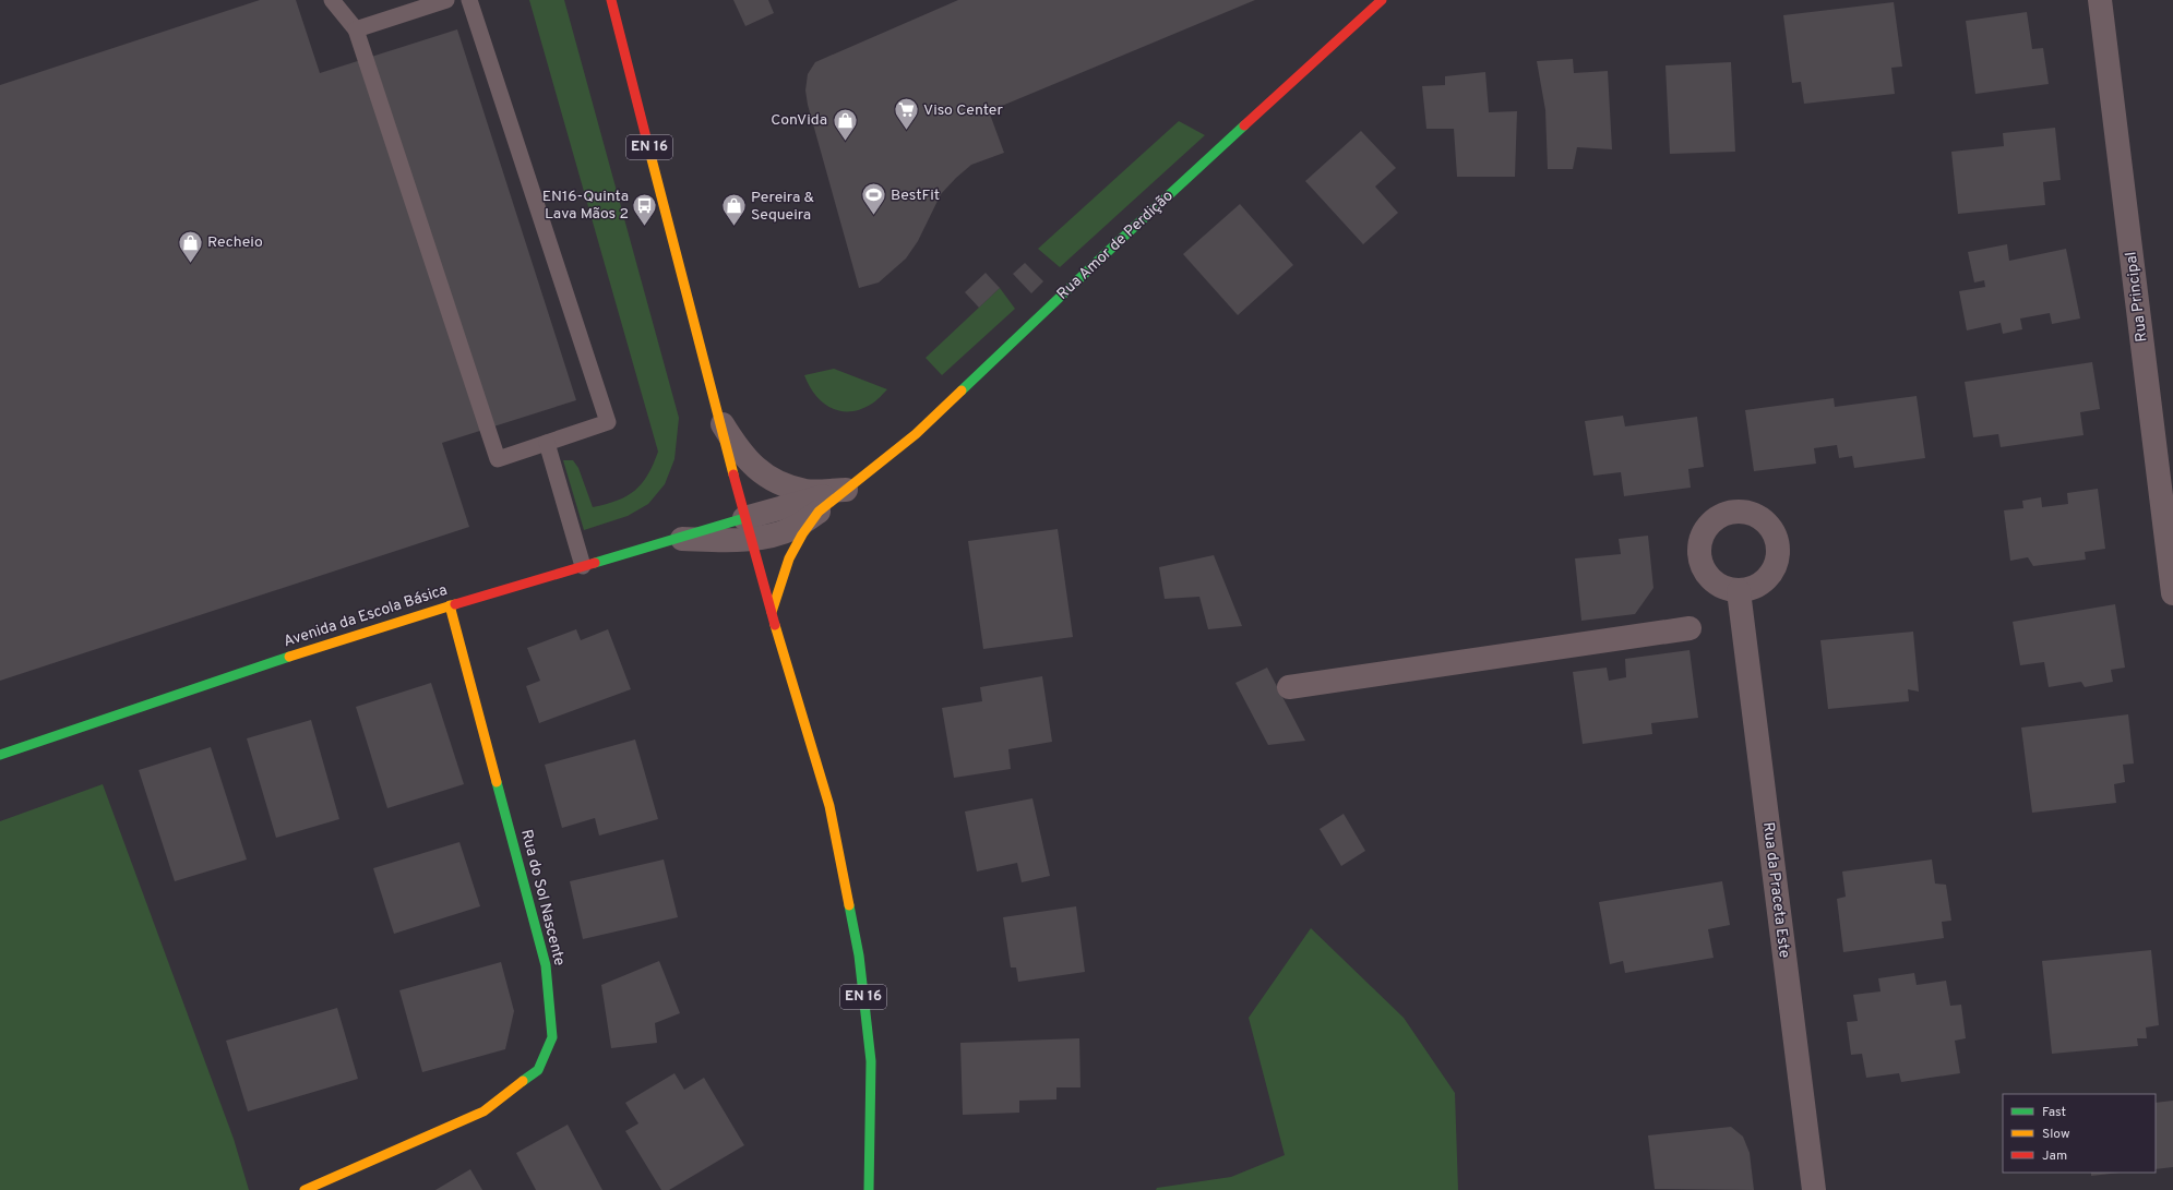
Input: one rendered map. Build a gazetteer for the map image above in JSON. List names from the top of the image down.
{
  "streets": {
    "street": [
      "EN 16",
      "Rua Amor de Perdição",
      "Rua Principal",
      "Avenida da Escola Básica",
      "Rua da Praceta Este",
      "Rua do Sol Nascente"
    ]
  },
  "crossings": [
    ["EN 16", "Rua Amor de Perdição"],
    ["Rua Amor de Perdição", "Avenida da Escola Básica"],
    ["Avenida da Escola Básica", "Rua do Sol Nascente"]
  ],
  "places": {
    "supermarket": ["Viso Center"],
    "shop": ["ConVida", "Pereira & Sequeira", "Recheio"],
    "sports": ["BestFit"],
    "bus stop": ["EN16-Quinta Lava Mãos 2"]
  },
  "legend": ["Fast", "Slow", "Jam"]
}
